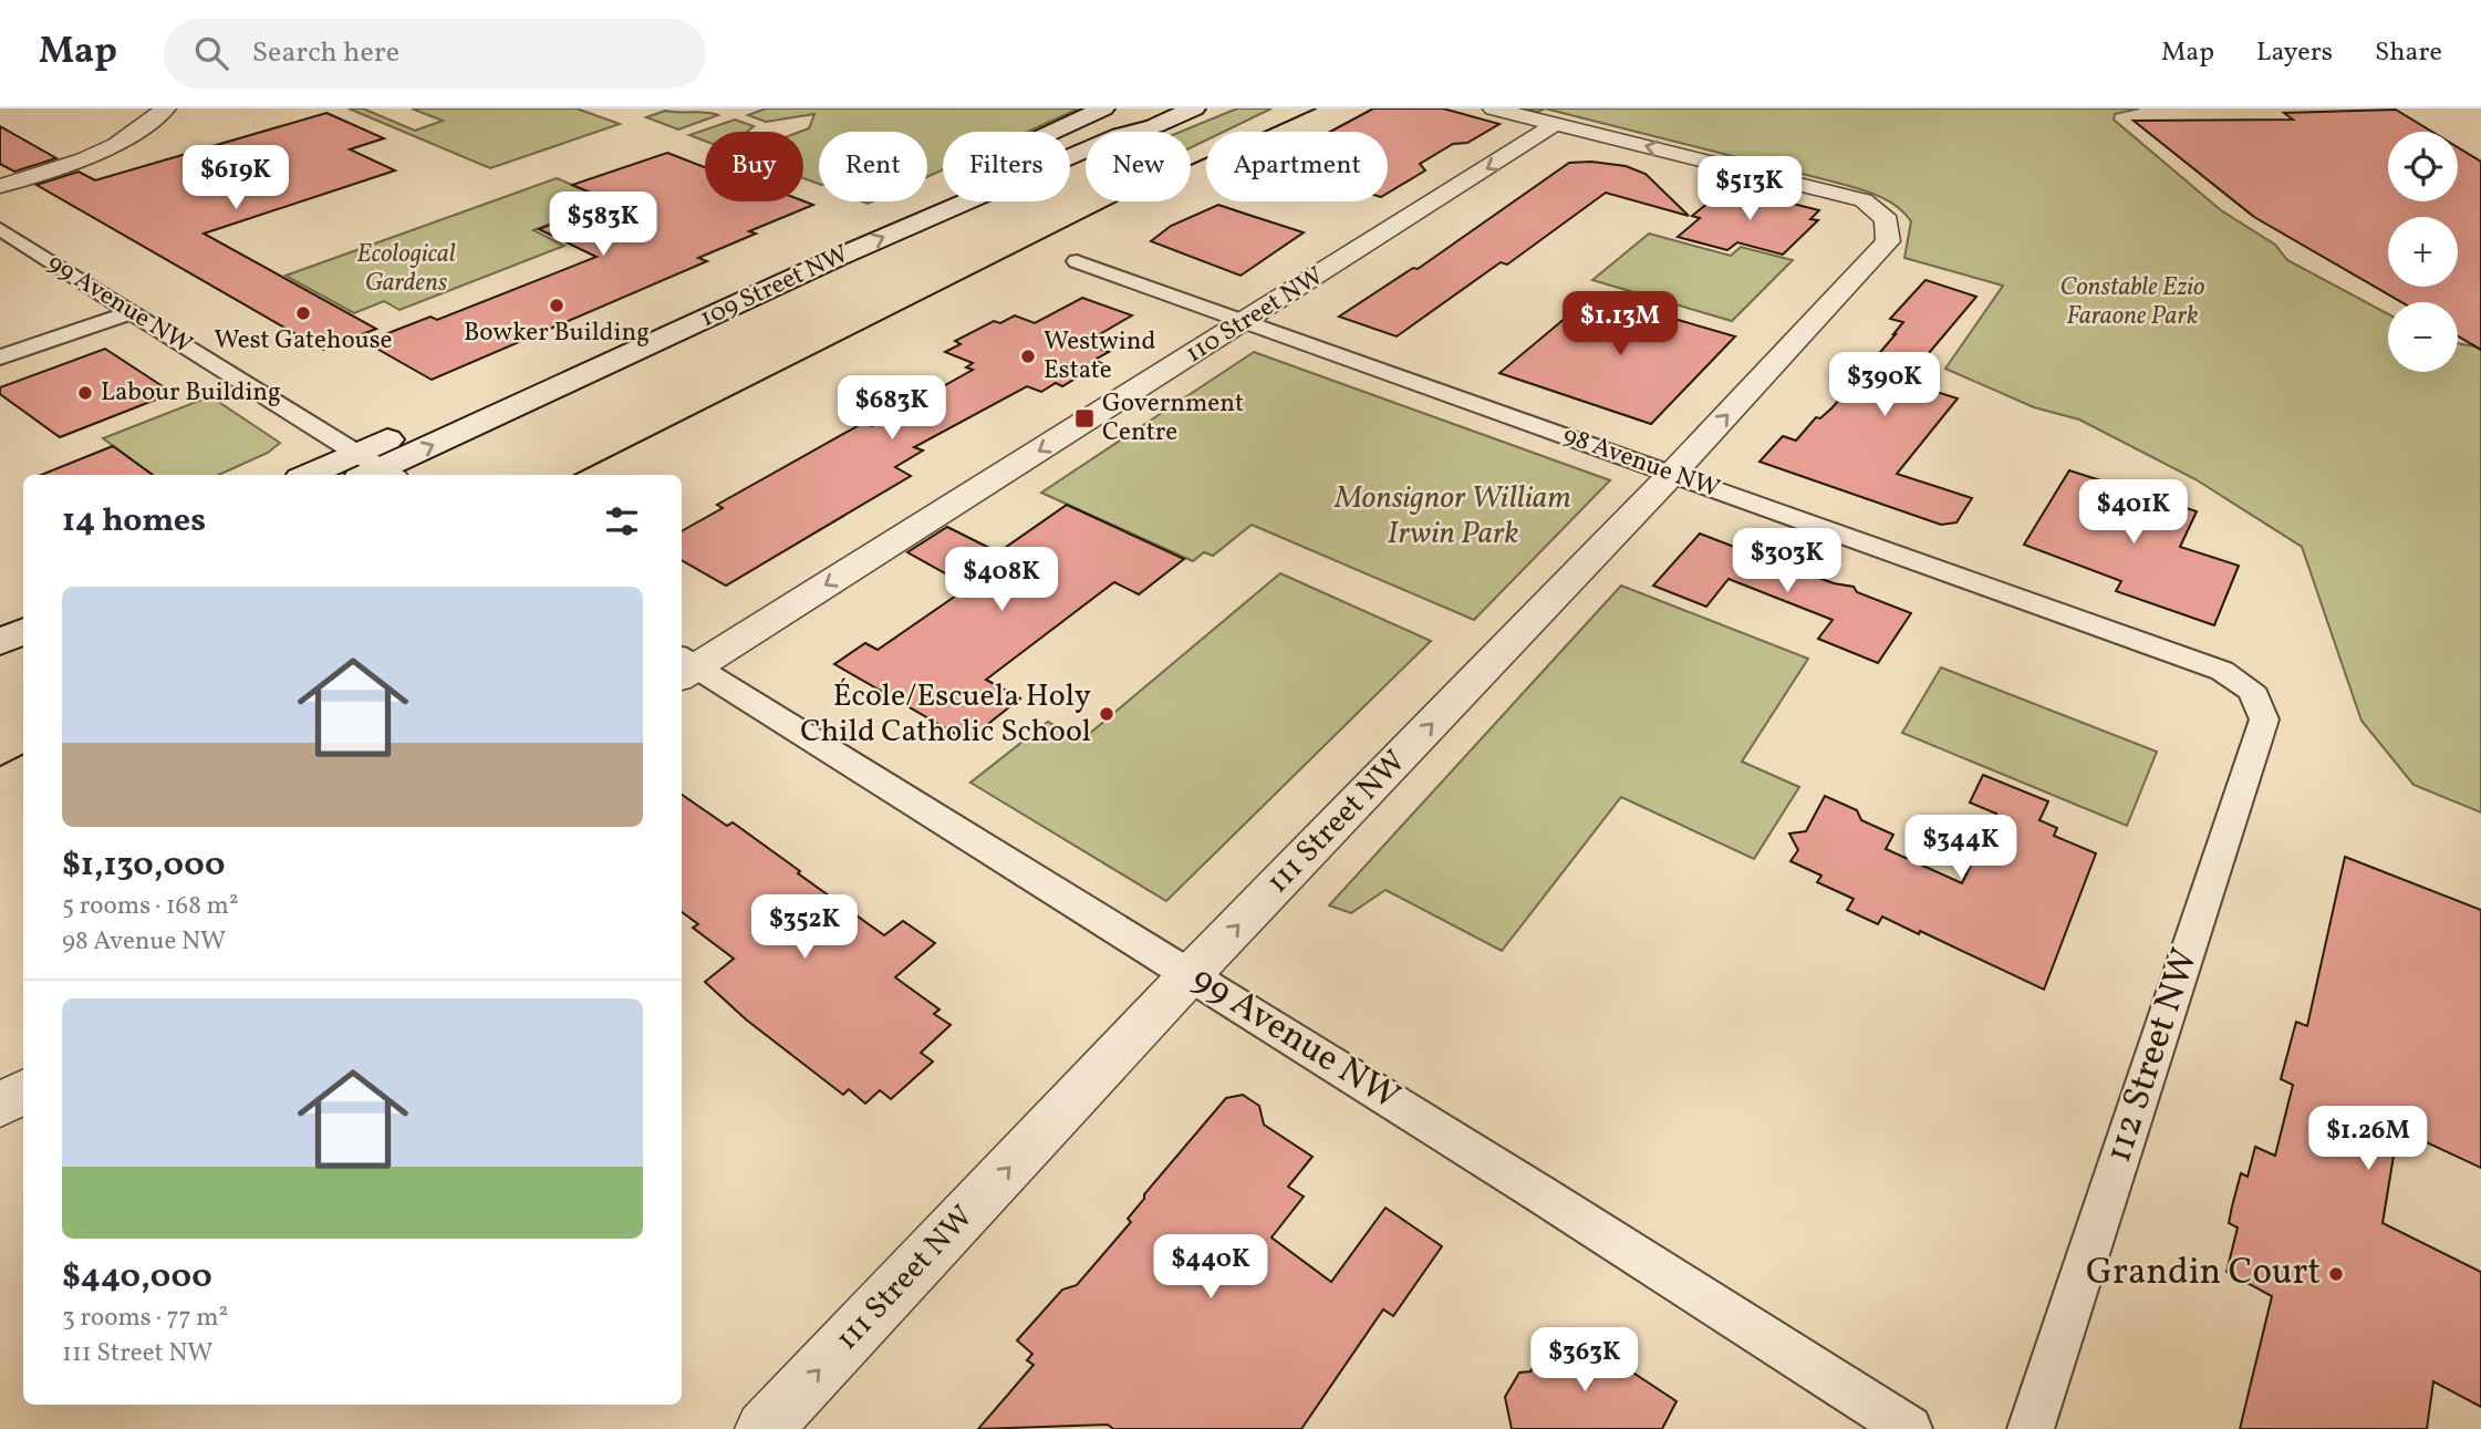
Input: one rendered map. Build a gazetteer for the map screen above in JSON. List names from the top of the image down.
{
  "streets": {
    "main road": ["109 Street NW"],
    "street": [
      "99 Avenue NW",
      "110 Street NW",
      "98 Avenue NW",
      "111 Street NW",
      "112 Street NW"
    ]
  },
  "crossings": [
    ["109 Street NW", "99 Avenue NW"],
    ["99 Avenue NW", "110 Street NW"],
    ["99 Avenue NW", "111 Street NW"],
    ["110 Street NW", "98 Avenue NW"],
    ["110 Street NW", "111 Street NW"],
    ["98 Avenue NW", "111 Street NW"],
    ["98 Avenue NW", "112 Street NW"]
  ],
  "one_way": ["110 Street NW"],
  "parks": ["Ecological Gardens", "Constable Ezio Faraone Park", "Monsignor William Irwin Park"],
  "places": {
    "other": [
      "Bowker Building",
      "West Gatehouse",
      "Westwind Estate",
      "Labour Building",
      "École/Escuela Holy Child Catholic School",
      "Grandin Court"
    ],
    "transit": ["Government Centre"]
  },
  "page": {
    "header": "Map",
    "search": "Search here",
    "nav": ["Map", "Layers", "Share"],
    "map_buttons": ["+", "−"],
    "chip": [
      "Buy",
      "Rent",
      "Filters",
      "New",
      "Apartment"
    ],
    "price": [
      "$619K",
      "$513K",
      "$583K",
      "$1.13M",
      "$390K",
      "$683K",
      "$401K",
      "$303K",
      "$408K",
      "$344K",
      "$352K",
      "$1.26M",
      "$440K",
      "$363K"
    ],
    "heading": "14 homes",
    "list": [
      {
        "name": "$1,130,000",
        "note": "5 rooms · 168 m² · 98 Avenue NW"
      },
      {
        "name": "$440,000",
        "note": "3 rooms · 77 m² · 111 Street NW"
      }
    ]
  }
}
